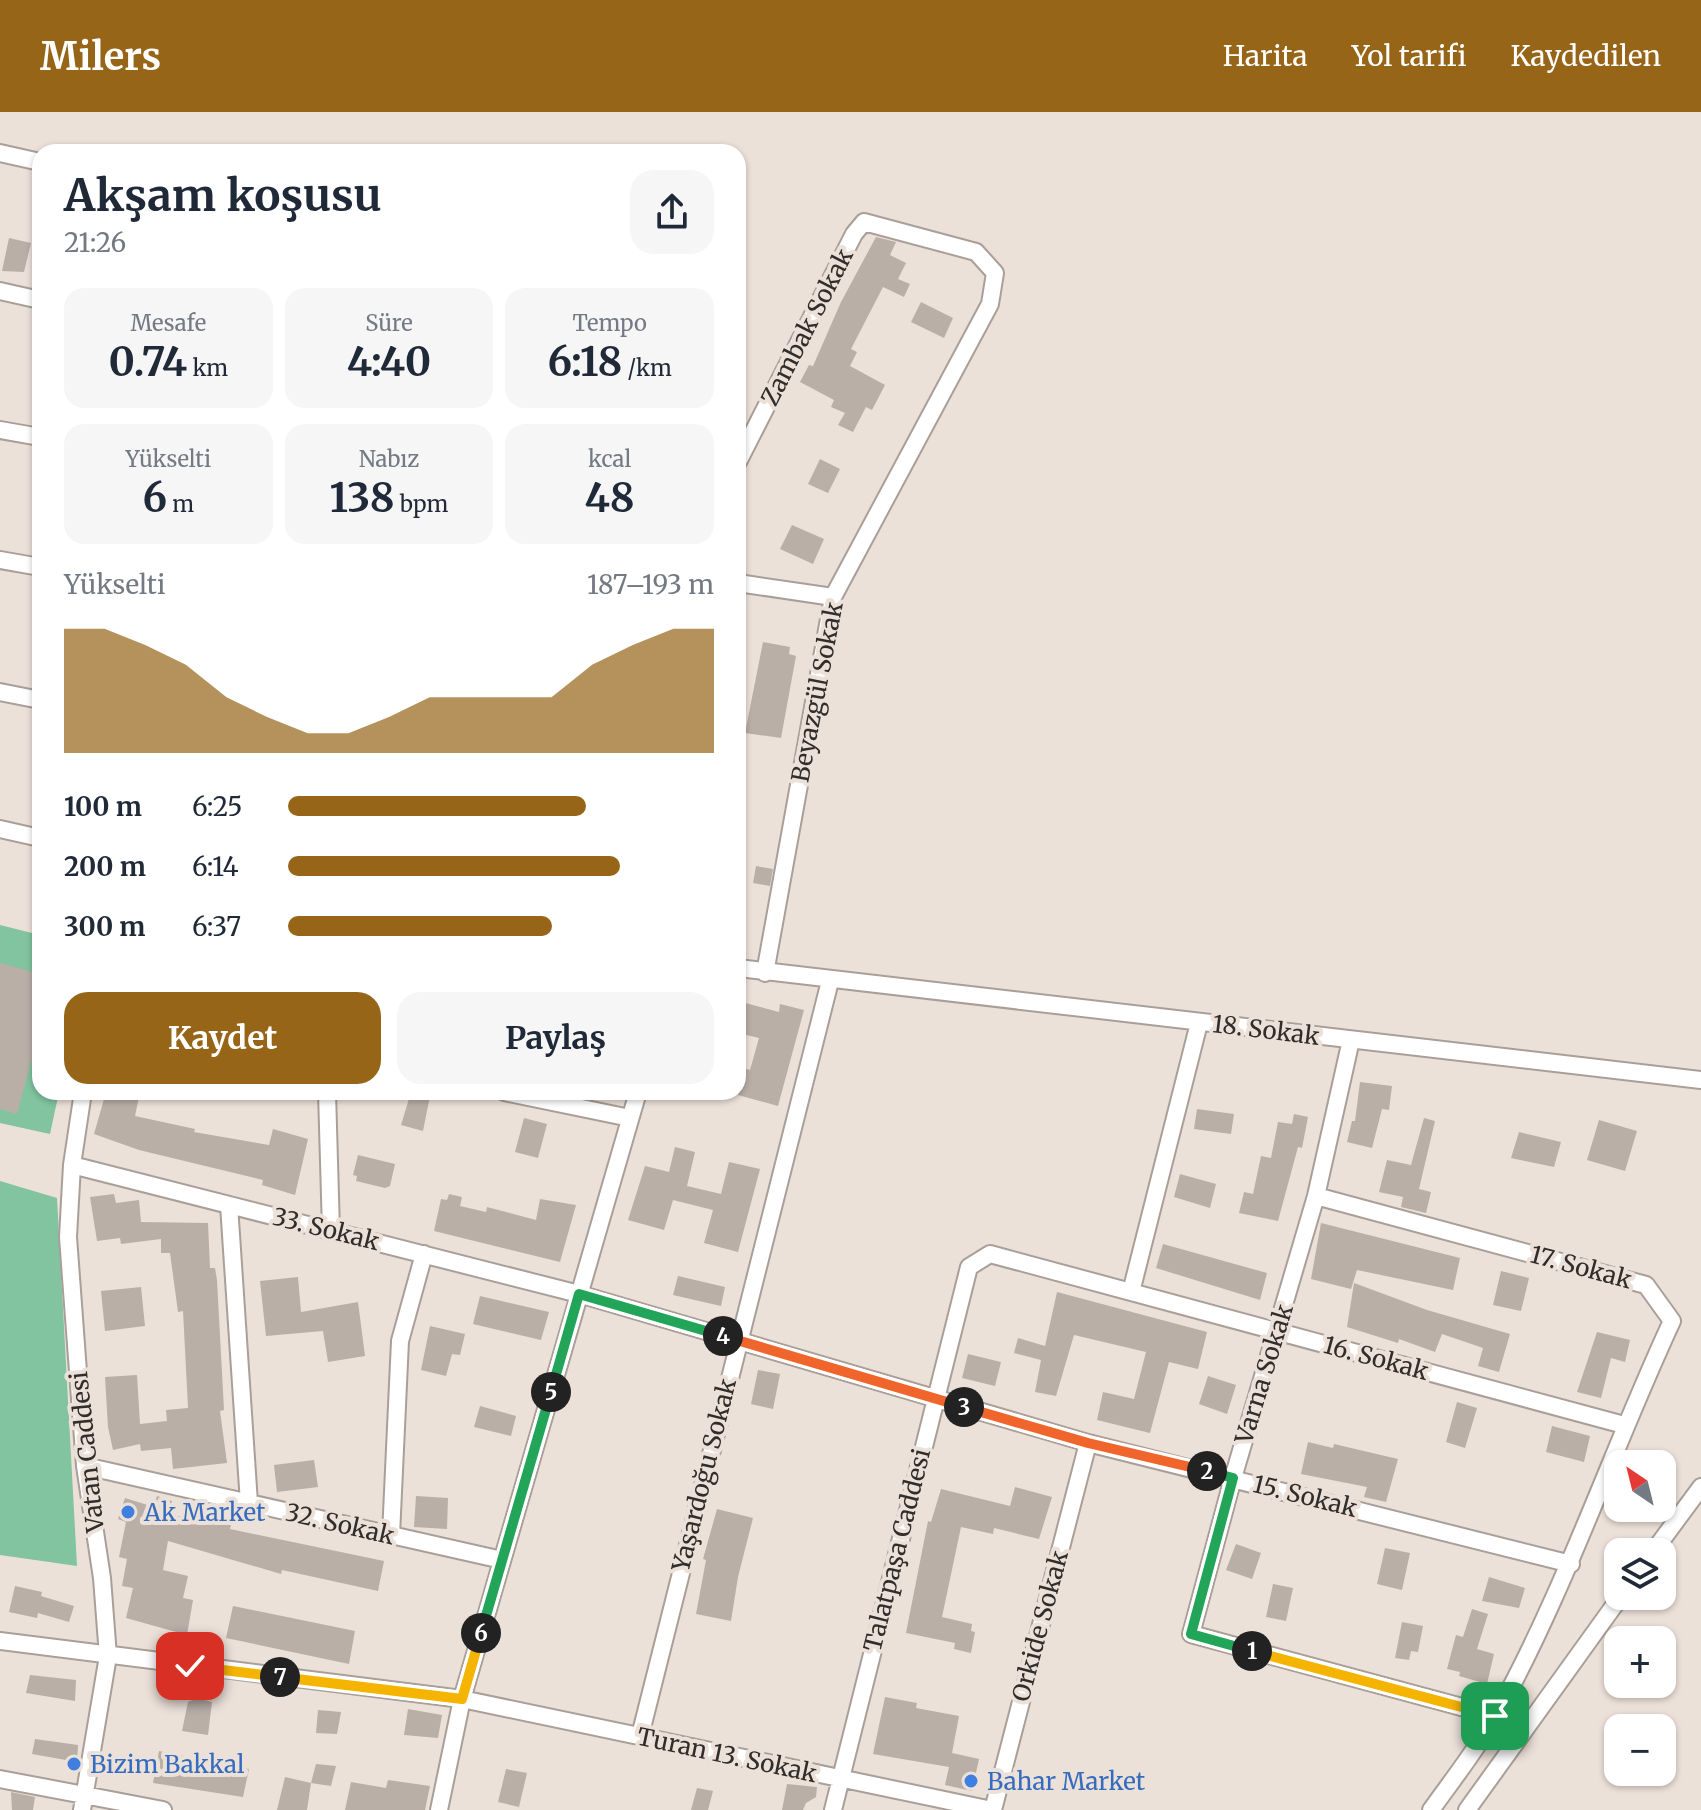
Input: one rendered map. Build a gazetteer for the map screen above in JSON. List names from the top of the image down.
{
  "streets": {
    "street": [
      "Zambak Sokak",
      "Beyazgül Sokak",
      "18. Sokak",
      "33. Sokak",
      "17. Sokak",
      "16. Sokak",
      "Varna Sokak",
      "Vatan Caddesi",
      "Yaşardoğu Sokak",
      "15. Sokak",
      "32. Sokak",
      "Talatpaşa Caddesi",
      "Orkide Sokak",
      "Turan 13. Sokak"
    ]
  },
  "crossings": [
    ["Zambak Sokak", "Beyazgül Sokak"],
    ["Beyazgül Sokak", "18. Sokak"],
    ["18. Sokak", "Varna Sokak"],
    ["18. Sokak", "Yaşardoğu Sokak"],
    ["33. Sokak", "Vatan Caddesi"],
    ["33. Sokak", "15. Sokak"],
    ["17. Sokak", "16. Sokak"],
    ["17. Sokak", "Varna Sokak"],
    ["17. Sokak", "15. Sokak"],
    ["16. Sokak", "Varna Sokak"],
    ["16. Sokak", "Talatpaşa Caddesi"],
    ["Varna Sokak", "15. Sokak"],
    ["Vatan Caddesi", "32. Sokak"],
    ["Vatan Caddesi", "Turan 13. Sokak"],
    ["Yaşardoğu Sokak", "15. Sokak"],
    ["Yaşardoğu Sokak", "Turan 13. Sokak"],
    ["15. Sokak", "Talatpaşa Caddesi"],
    ["15. Sokak", "Orkide Sokak"],
    ["Talatpaşa Caddesi", "Turan 13. Sokak"],
    ["Orkide Sokak", "Turan 13. Sokak"]
  ],
  "places": ["Ak Market", "Bizim Bakkal", "Bahar Market"],
  "north": "top left",
  "page": {
    "header": "Milers",
    "nav": ["Harita", "Yol tarifi", "Kaydedilen"],
    "heading": ["Akşam koşusu", "21:26"],
    "stats": [
      ["Mesafe", "0.74 km"],
      ["Süre", "4:40"],
      ["Tempo", "6:18 /km"],
      ["Yükselti", "6 m"],
      ["Nabız", "138 bpm"],
      ["kcal", "48"]
    ],
    "chart": ["Yükselti", "187–193 m"],
    "list": [
      {
        "name": "100 m",
        "note": "6:25"
      },
      {
        "name": "200 m",
        "note": "6:14"
      },
      {
        "name": "300 m",
        "note": "6:37"
      }
    ],
    "buttons": ["Kaydet", "Paylaş"],
    "pins": [
      "4",
      "5",
      "3",
      "2",
      "6",
      "1",
      "7"
    ],
    "map_buttons": ["+", "−"]
  }
}
